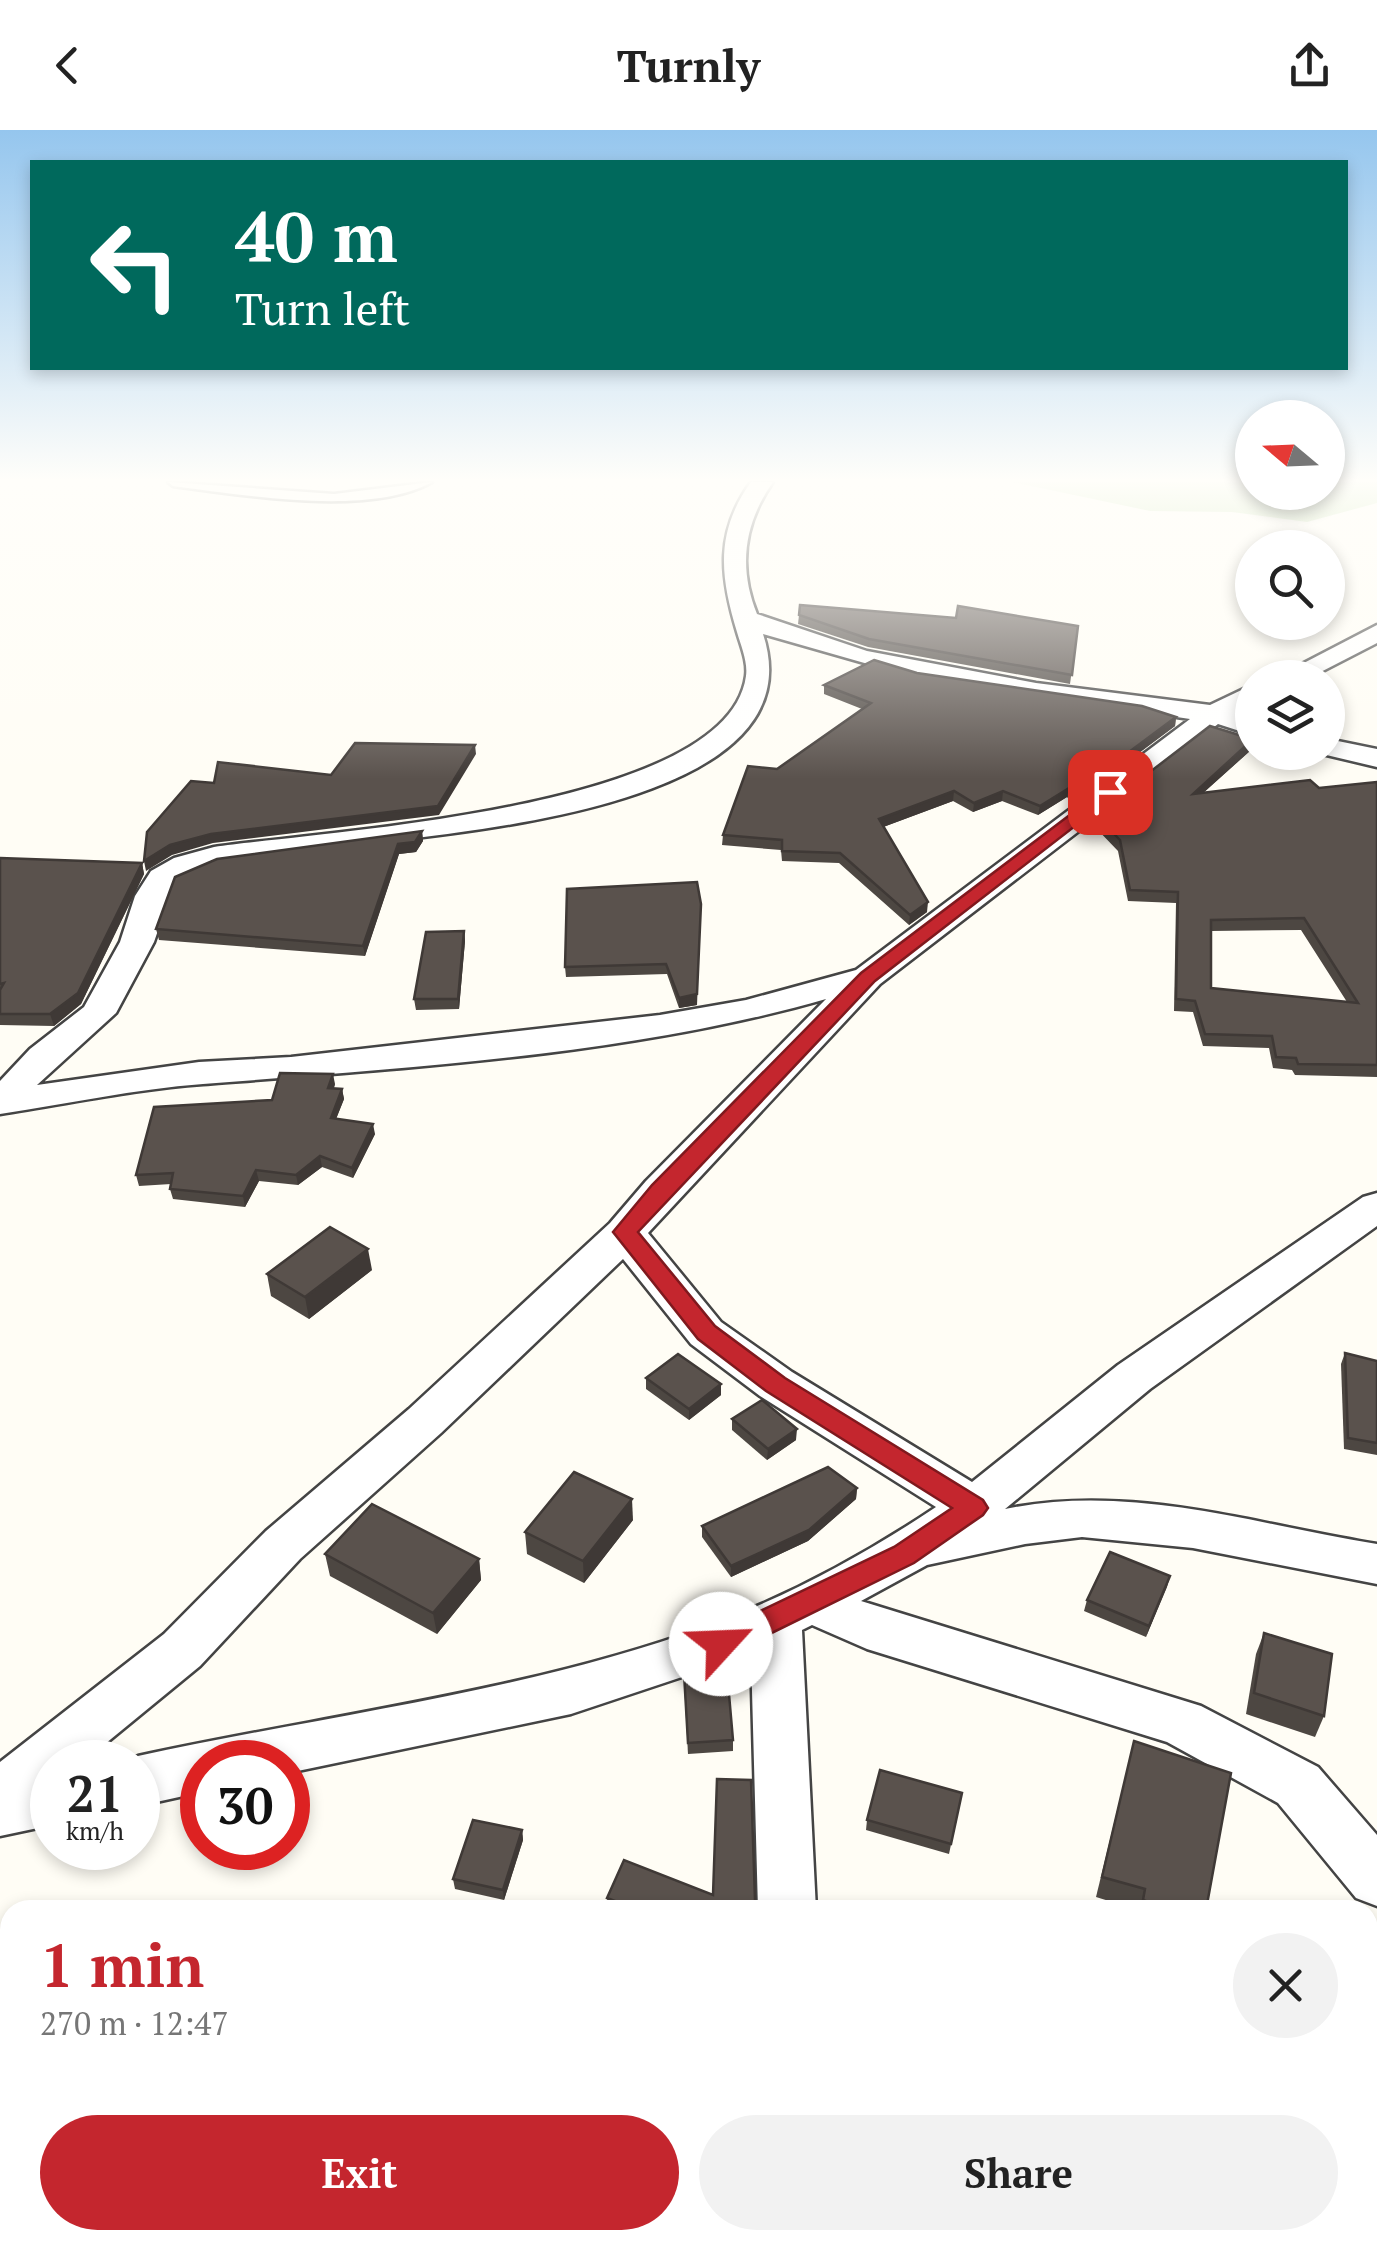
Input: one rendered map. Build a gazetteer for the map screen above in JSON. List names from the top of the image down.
{
  "north": "left",
  "page": {
    "header": "Turnly",
    "turn": ["40 m", "Turn left"],
    "speed": "21 km/h",
    "limit": "30",
    "heading": ["1 min", "270 m · 12:47"],
    "buttons": ["Exit", "Share"]
  }
}
